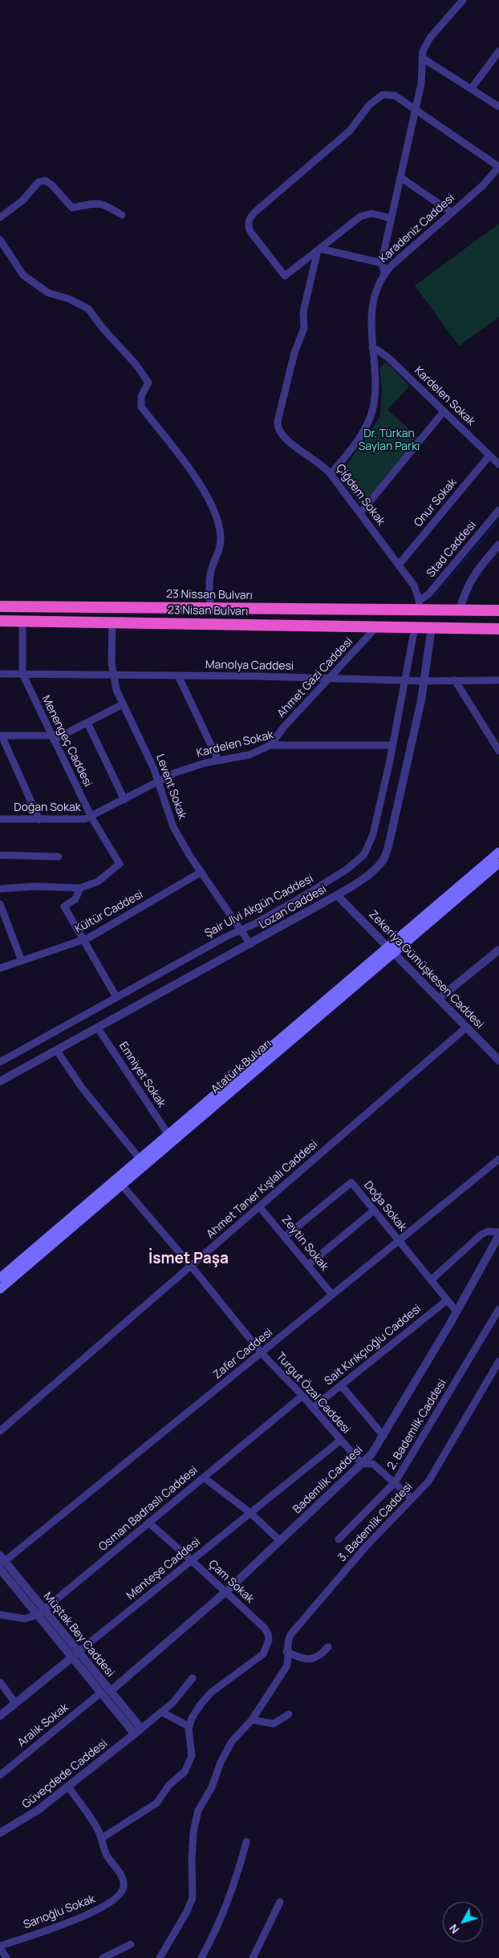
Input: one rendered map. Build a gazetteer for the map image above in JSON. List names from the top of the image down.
{
  "streets": {
    "highway": ["23 Nissan Bulvarı", "23 Nisan Bulvarı"],
    "main road": ["Atatürk Bulvarı"],
    "street": [
      "Karadeniz Caddesi",
      "Kardelen Sokak",
      "Çiğdem Sokak",
      "Onur Sokak",
      "Stad Caddesi",
      "Manolya Caddesi",
      "Ahmet Gazi Caddesi",
      "Menengeç Caddesi",
      "Levent Sokak",
      "Doğan Sokak",
      "Şair Ulvi Akgün Caddesi",
      "Lozan Caddesi",
      "Kültür Caddesi",
      "Zekeriya Gümüşkesen Caddesi",
      "Emniyet Sokak",
      "Ahmet Taner Kışlalı Caddesi",
      "Doğa Sokak",
      "Zeytin Sokak",
      "Sait Kırıkçıoğlu Caddesi",
      "Zafer Caddesi",
      "Turgut Özal Caddesi",
      "2. Bademlik Caddesi",
      "Bademlik Caddesi",
      "Osman Badraslı Caddesi",
      "3. Bademlik Caddesi",
      "Menteşe Caddesi",
      "Çam Sokak",
      "Müştak Bey Caddesi",
      "Aralık Sokak",
      "Güveçdede Caddesi",
      "Sarıoğlu Sokak"
    ]
  },
  "crossings": [
    ["Karadeniz Caddesi", "Kardelen Sokak"],
    ["Karadeniz Caddesi", "Çiğdem Sokak"],
    ["Kardelen Sokak", "Onur Sokak"],
    ["Kardelen Sokak", "Ahmet Gazi Caddesi"],
    ["Kardelen Sokak", "Levent Sokak"],
    ["Kardelen Sokak", "Doğan Sokak"],
    ["Kardelen Sokak", "Şair Ulvi Akgün Caddesi"],
    ["Çiğdem Sokak", "Onur Sokak"],
    ["Çiğdem Sokak", "Stad Caddesi"],
    ["Çiğdem Sokak", "23 Nissan Bulvarı"],
    ["Stad Caddesi", "23 Nissan Bulvarı"],
    ["23 Nisan Bulvarı", "Ahmet Gazi Caddesi"],
    ["23 Nisan Bulvarı", "Menengeç Caddesi"],
    ["23 Nisan Bulvarı", "Levent Sokak"],
    ["23 Nisan Bulvarı", "Şair Ulvi Akgün Caddesi"],
    ["23 Nisan Bulvarı", "Lozan Caddesi"],
    ["Manolya Caddesi", "Ahmet Gazi Caddesi"],
    ["Manolya Caddesi", "Menengeç Caddesi"],
    ["Manolya Caddesi", "Levent Sokak"],
    ["Manolya Caddesi", "Şair Ulvi Akgün Caddesi"],
    ["Manolya Caddesi", "Lozan Caddesi"],
    ["Menengeç Caddesi", "Doğan Sokak"],
    ["Levent Sokak", "Doğan Sokak"],
    ["Levent Sokak", "Şair Ulvi Akgün Caddesi"],
    ["Levent Sokak", "Lozan Caddesi"],
    ["Levent Sokak", "Kültür Caddesi"],
    ["Lozan Caddesi", "Zekeriya Gümüşkesen Caddesi"],
    ["Lozan Caddesi", "Emniyet Sokak"],
    ["Zekeriya Gümüşkesen Caddesi", "Atatürk Bulvarı"],
    ["Zekeriya Gümüşkesen Caddesi", "Ahmet Taner Kışlalı Caddesi"],
    ["Atatürk Bulvarı", "Emniyet Sokak"],
    ["Atatürk Bulvarı", "Turgut Özal Caddesi"],
    ["Ahmet Taner Kışlalı Caddesi", "Zeytin Sokak"],
    ["Ahmet Taner Kışlalı Caddesi", "Turgut Özal Caddesi"],
    ["Doğa Sokak", "Zeytin Sokak"],
    ["Doğa Sokak", "Sait Kırıkçıoğlu Caddesi"],
    ["Doğa Sokak", "Zafer Caddesi"],
    ["Doğa Sokak", "Bademlik Caddesi"],
    ["Zeytin Sokak", "Zafer Caddesi"],
    ["Sait Kırıkçıoğlu Caddesi", "Turgut Özal Caddesi"],
    ["Zafer Caddesi", "Turgut Özal Caddesi"],
    ["Zafer Caddesi", "Müştak Bey Caddesi"],
    ["Turgut Özal Caddesi", "Bademlik Caddesi"],
    ["Turgut Özal Caddesi", "Osman Badraslı Caddesi"],
    ["Turgut Özal Caddesi", "Menteşe Caddesi"],
    ["Bademlik Caddesi", "Çam Sokak"],
    ["Bademlik Caddesi", "Müştak Bey Caddesi"],
    ["Osman Badraslı Caddesi", "Çam Sokak"],
    ["Osman Badraslı Caddesi", "Müştak Bey Caddesi"],
    ["Menteşe Caddesi", "Çam Sokak"],
    ["Menteşe Caddesi", "Müştak Bey Caddesi"],
    ["Müştak Bey Caddesi", "Aralık Sokak"],
    ["Müştak Bey Caddesi", "Güveçdede Caddesi"],
    ["Güveçdede Caddesi", "Sarıoğlu Sokak"]
  ],
  "districts": ["İsmet Paşa"],
  "parks": ["Dr. Türkan Saylan Parkı"],
  "north": "bottom left"
}
